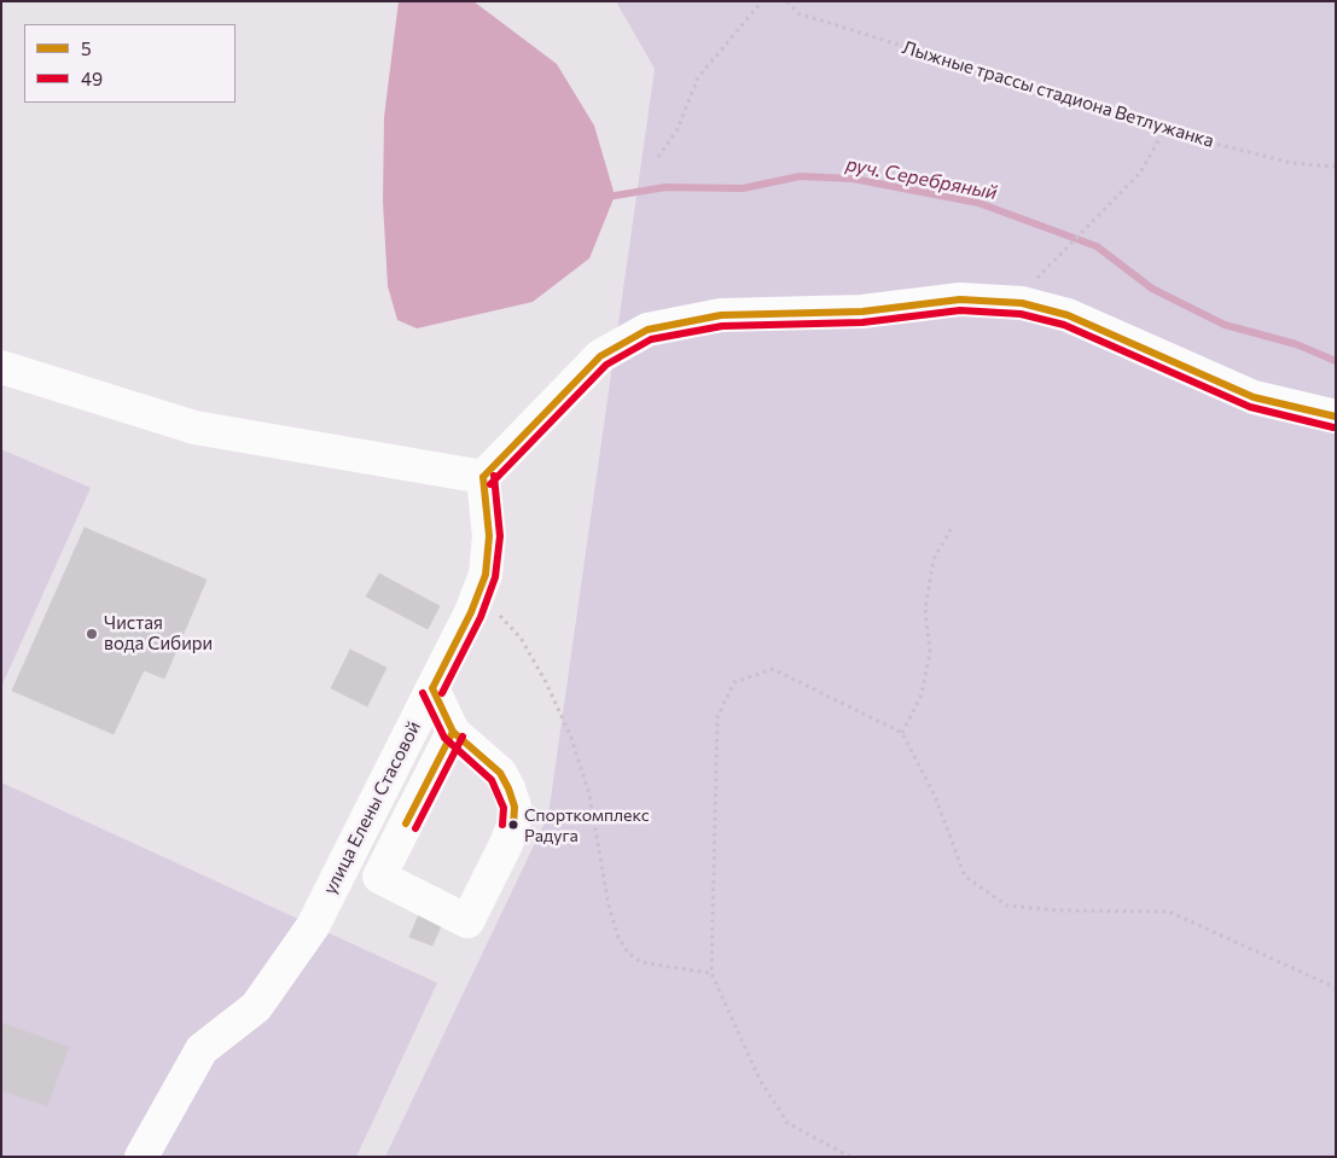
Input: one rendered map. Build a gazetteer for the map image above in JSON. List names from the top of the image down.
{
  "streets": {
    "lane": ["улица Елены Стасовой"],
    "path": ["Лыжные трассы стадиона Ветлужанка"]
  },
  "water": ["руч. Серебряный"],
  "places": ["Чистая вода Сибири", "Спорткомплекс Радуга"],
  "lines": ["transit line 5", "transit line 49"],
  "legend": ["5", "49"]
}
